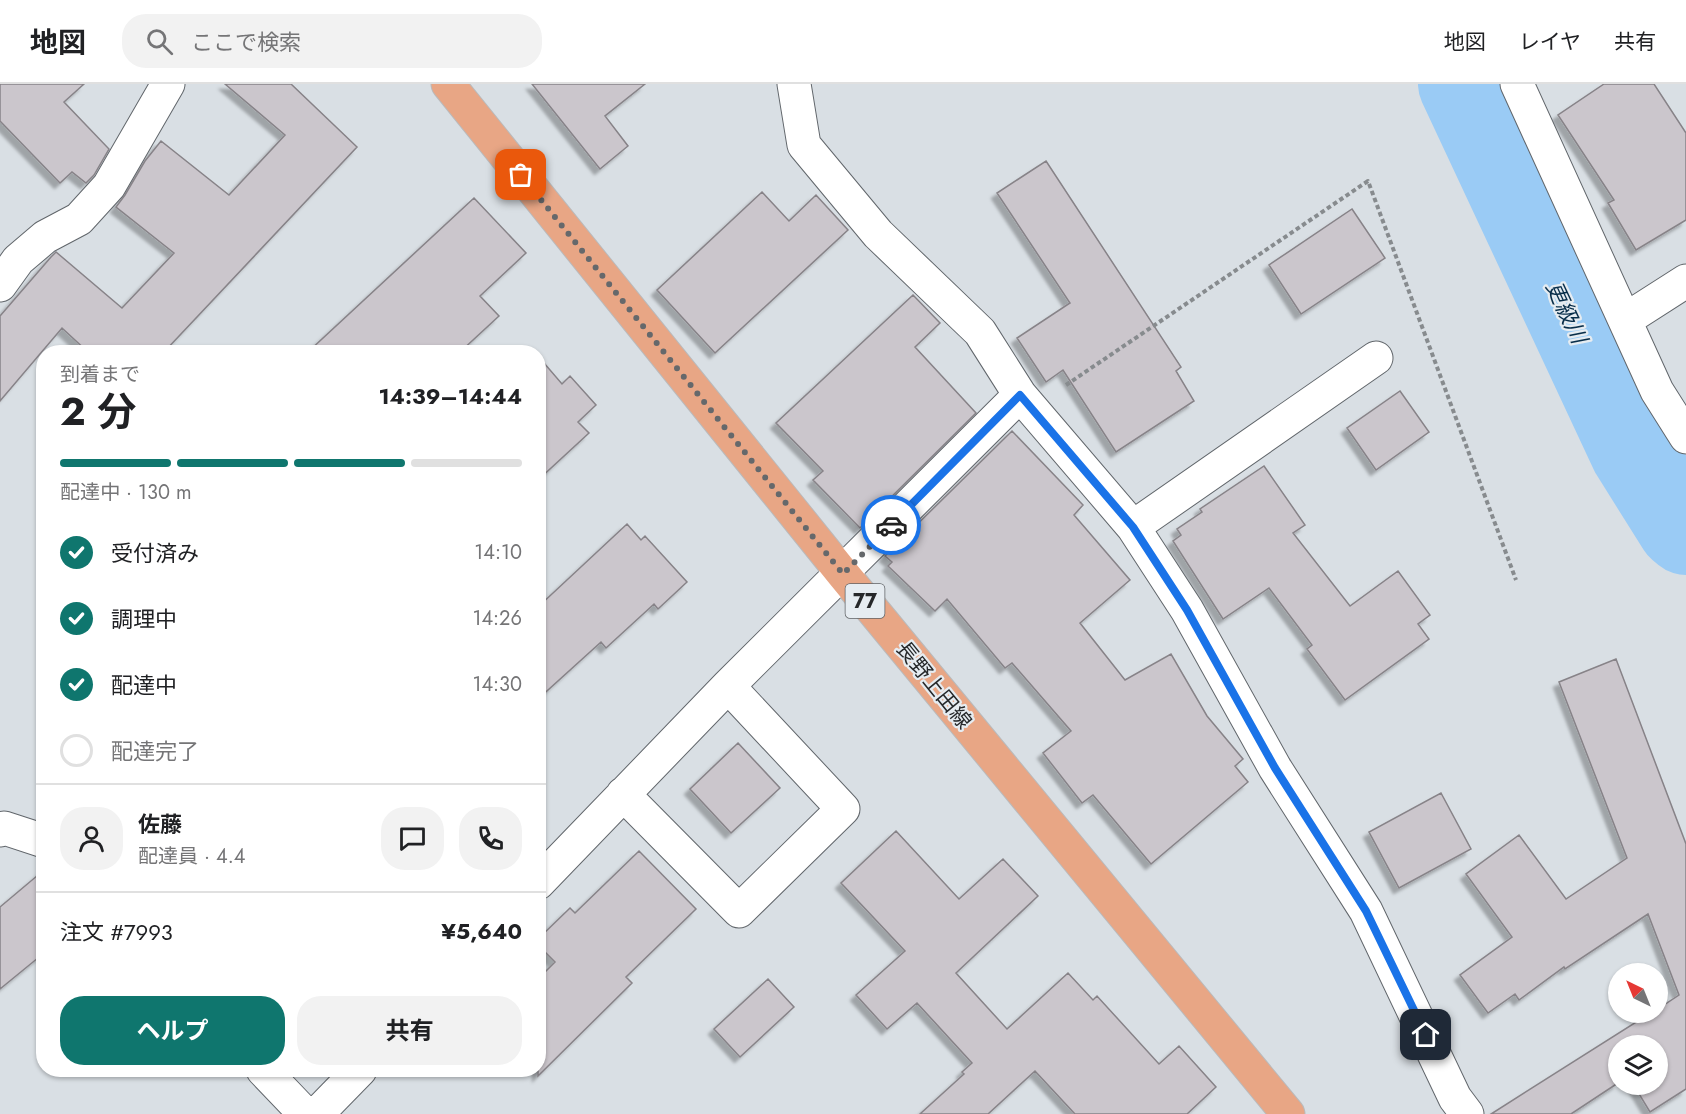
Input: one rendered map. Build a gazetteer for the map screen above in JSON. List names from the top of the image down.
{
  "streets": {
    "main road": ["77", "長野上田線"]
  },
  "water": ["更級川"],
  "north": "top left",
  "page": {
    "header": "地図",
    "search": "ここで検索",
    "nav": ["地図", "レイヤ", "共有"],
    "heading": ["2 分", "到着まで", "14:39–14:44"],
    "panel": [
      "佐藤",
      "配達員 · 4.4",
      "注文 #7993",
      "¥5,640"
    ],
    "bar": "配達中 · 130 m",
    "list": [
      ["受付済み", "14:10"],
      ["調理中", "14:26"],
      ["配達中", "14:30"],
      "配達完了"
    ],
    "buttons": ["ヘルプ", "共有"]
  }
}
